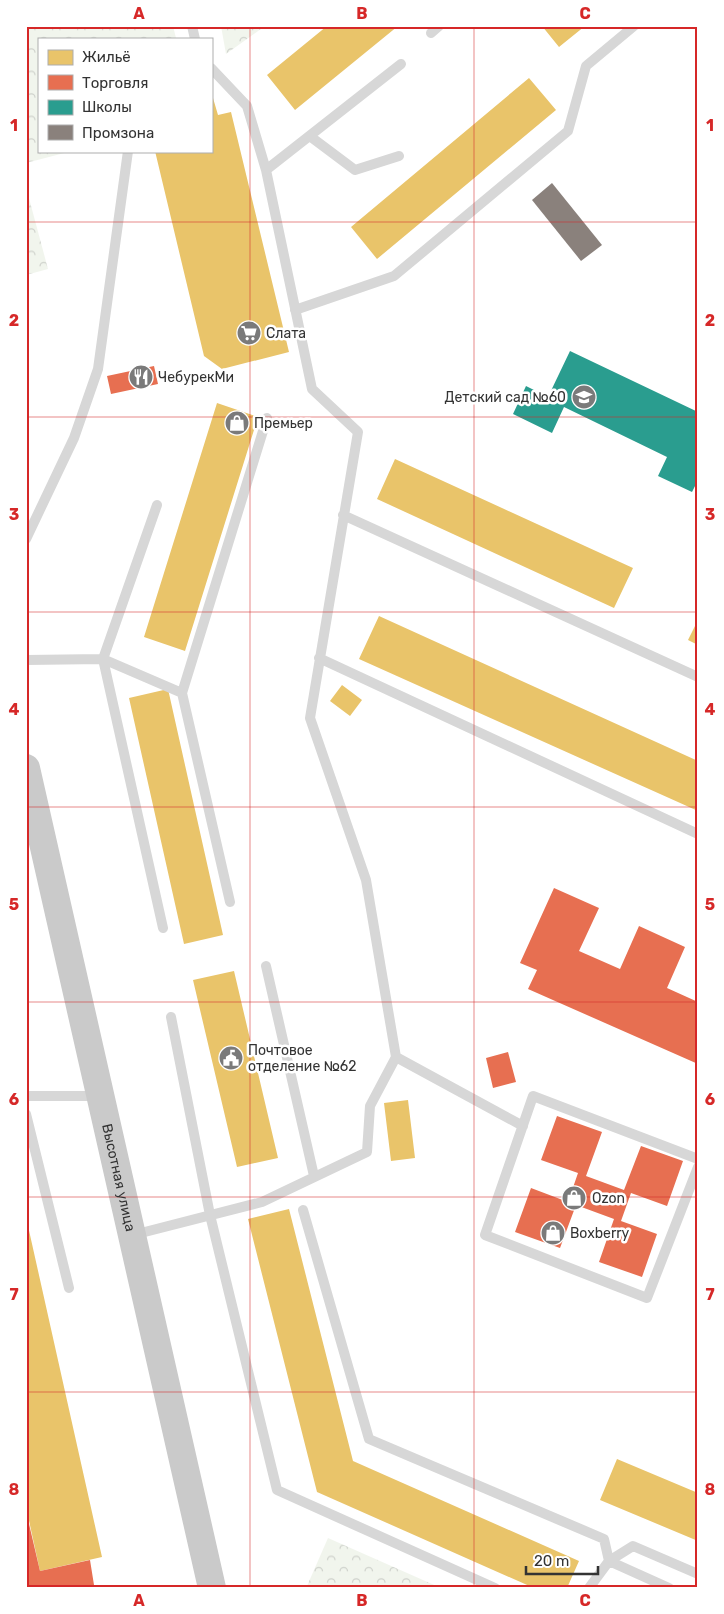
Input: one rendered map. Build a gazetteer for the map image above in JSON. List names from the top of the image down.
{
  "streets": {
    "main road": ["Высотная улица"]
  },
  "places": {
    "supermarket": ["Слата"],
    "restaurant": ["ЧебурекМи"],
    "school or university": ["Детский сад №60"],
    "shop": ["Премьер", "Ozon", "Boxberry"],
    "public building": ["Почтовое отделение №62"]
  },
  "legend": [
    "Жильё",
    "Торговля",
    "Школы",
    "Промзона"
  ],
  "scale_bar": "20 m",
  "grid": {
    "columns": ["A", "B", "C"],
    "rows": [
      "1",
      "2",
      "3",
      "4",
      "5",
      "6",
      "7",
      "8"
    ]
  }
}
